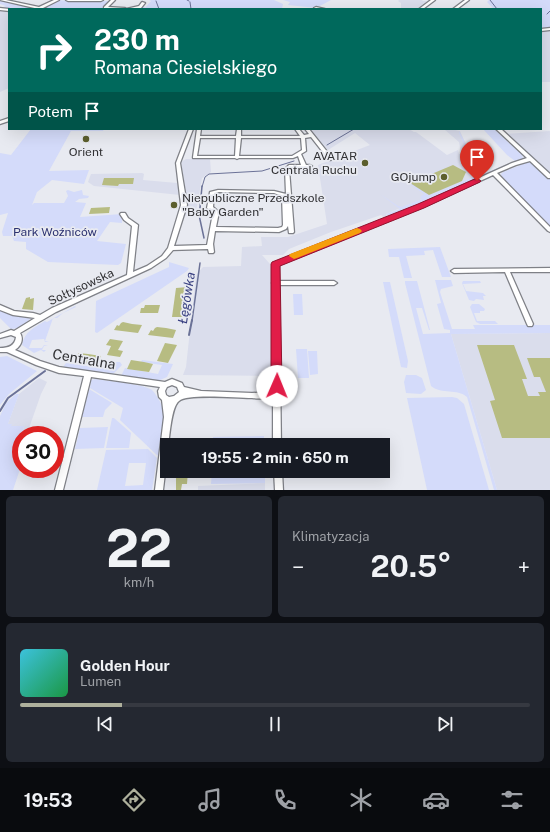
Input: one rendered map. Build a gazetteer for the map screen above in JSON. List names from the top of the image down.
{
  "streets": {
    "street": ["Sołtysowska", "Centralna"]
  },
  "water": ["Łęgówka"],
  "parks": ["Park Woźniców"],
  "places": [
    "Orient",
    "AVATAR Centrala Ruchu",
    "GOjump",
    "Niepubliczne Przedszkole \"Baby Garden\""
  ],
  "page": {
    "turn": ["230 m", "Romana Ciesielskiego"],
    "then": "Potem",
    "limit": "30",
    "trip": "19:55 · 2 min · 650 m",
    "tile": [
      ["22", "km/h"],
      "Klimatyzacja"
    ],
    "heat": ["−", "20.5°", "+"],
    "song": ["Golden Hour", "Lumen"],
    "tabs": "19:53"
  }
}
